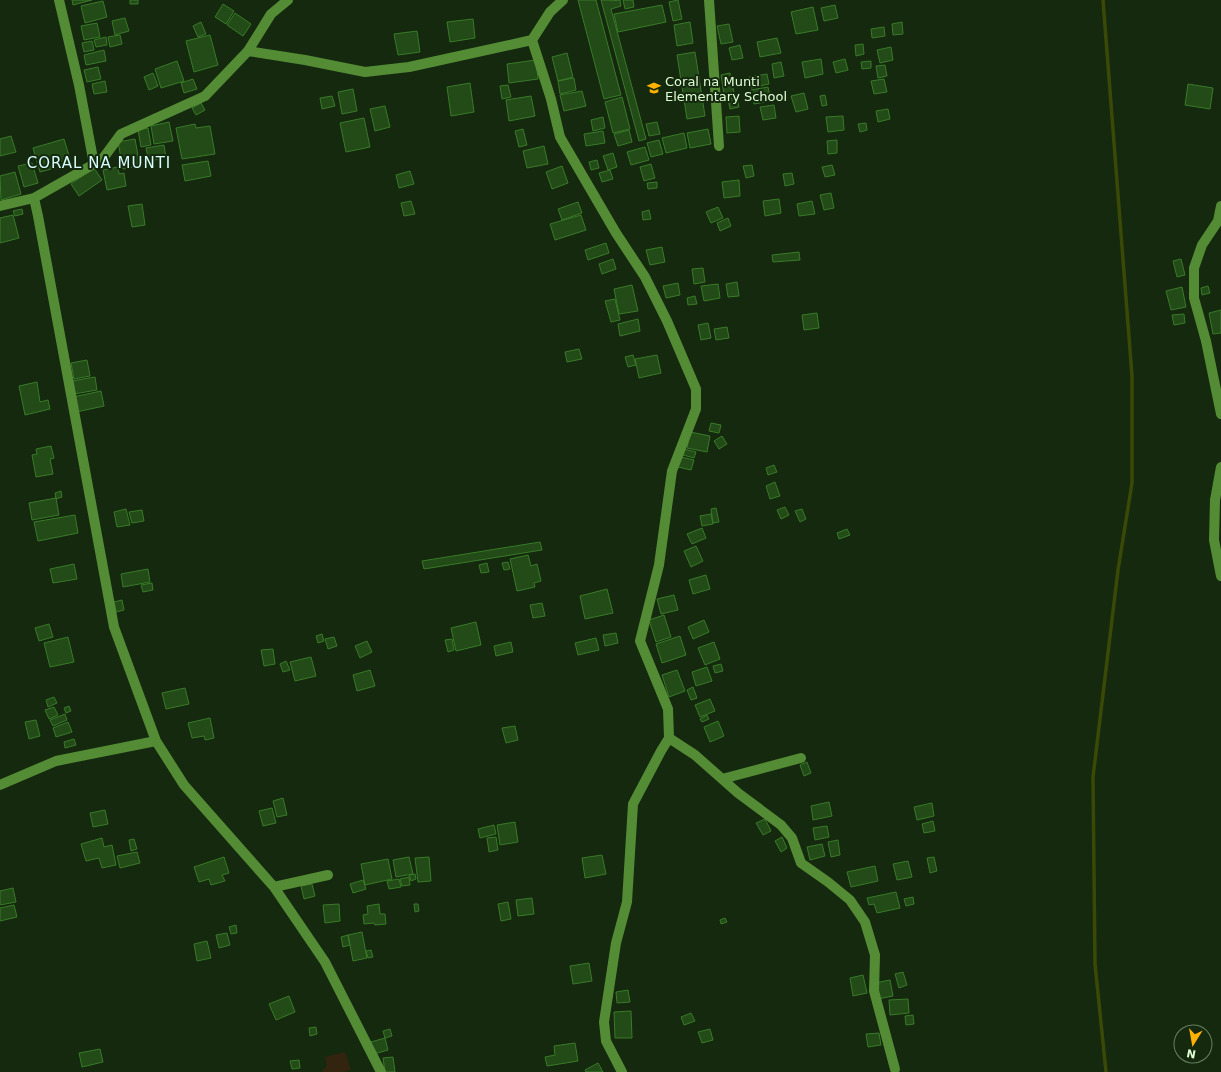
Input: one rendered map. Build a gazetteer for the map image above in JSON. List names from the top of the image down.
{
  "districts": ["CORAL NA MUNTI"],
  "places": {
    "school or university": ["Coral na Munti Elementary School"]
  },
  "north": "bottom"
}
